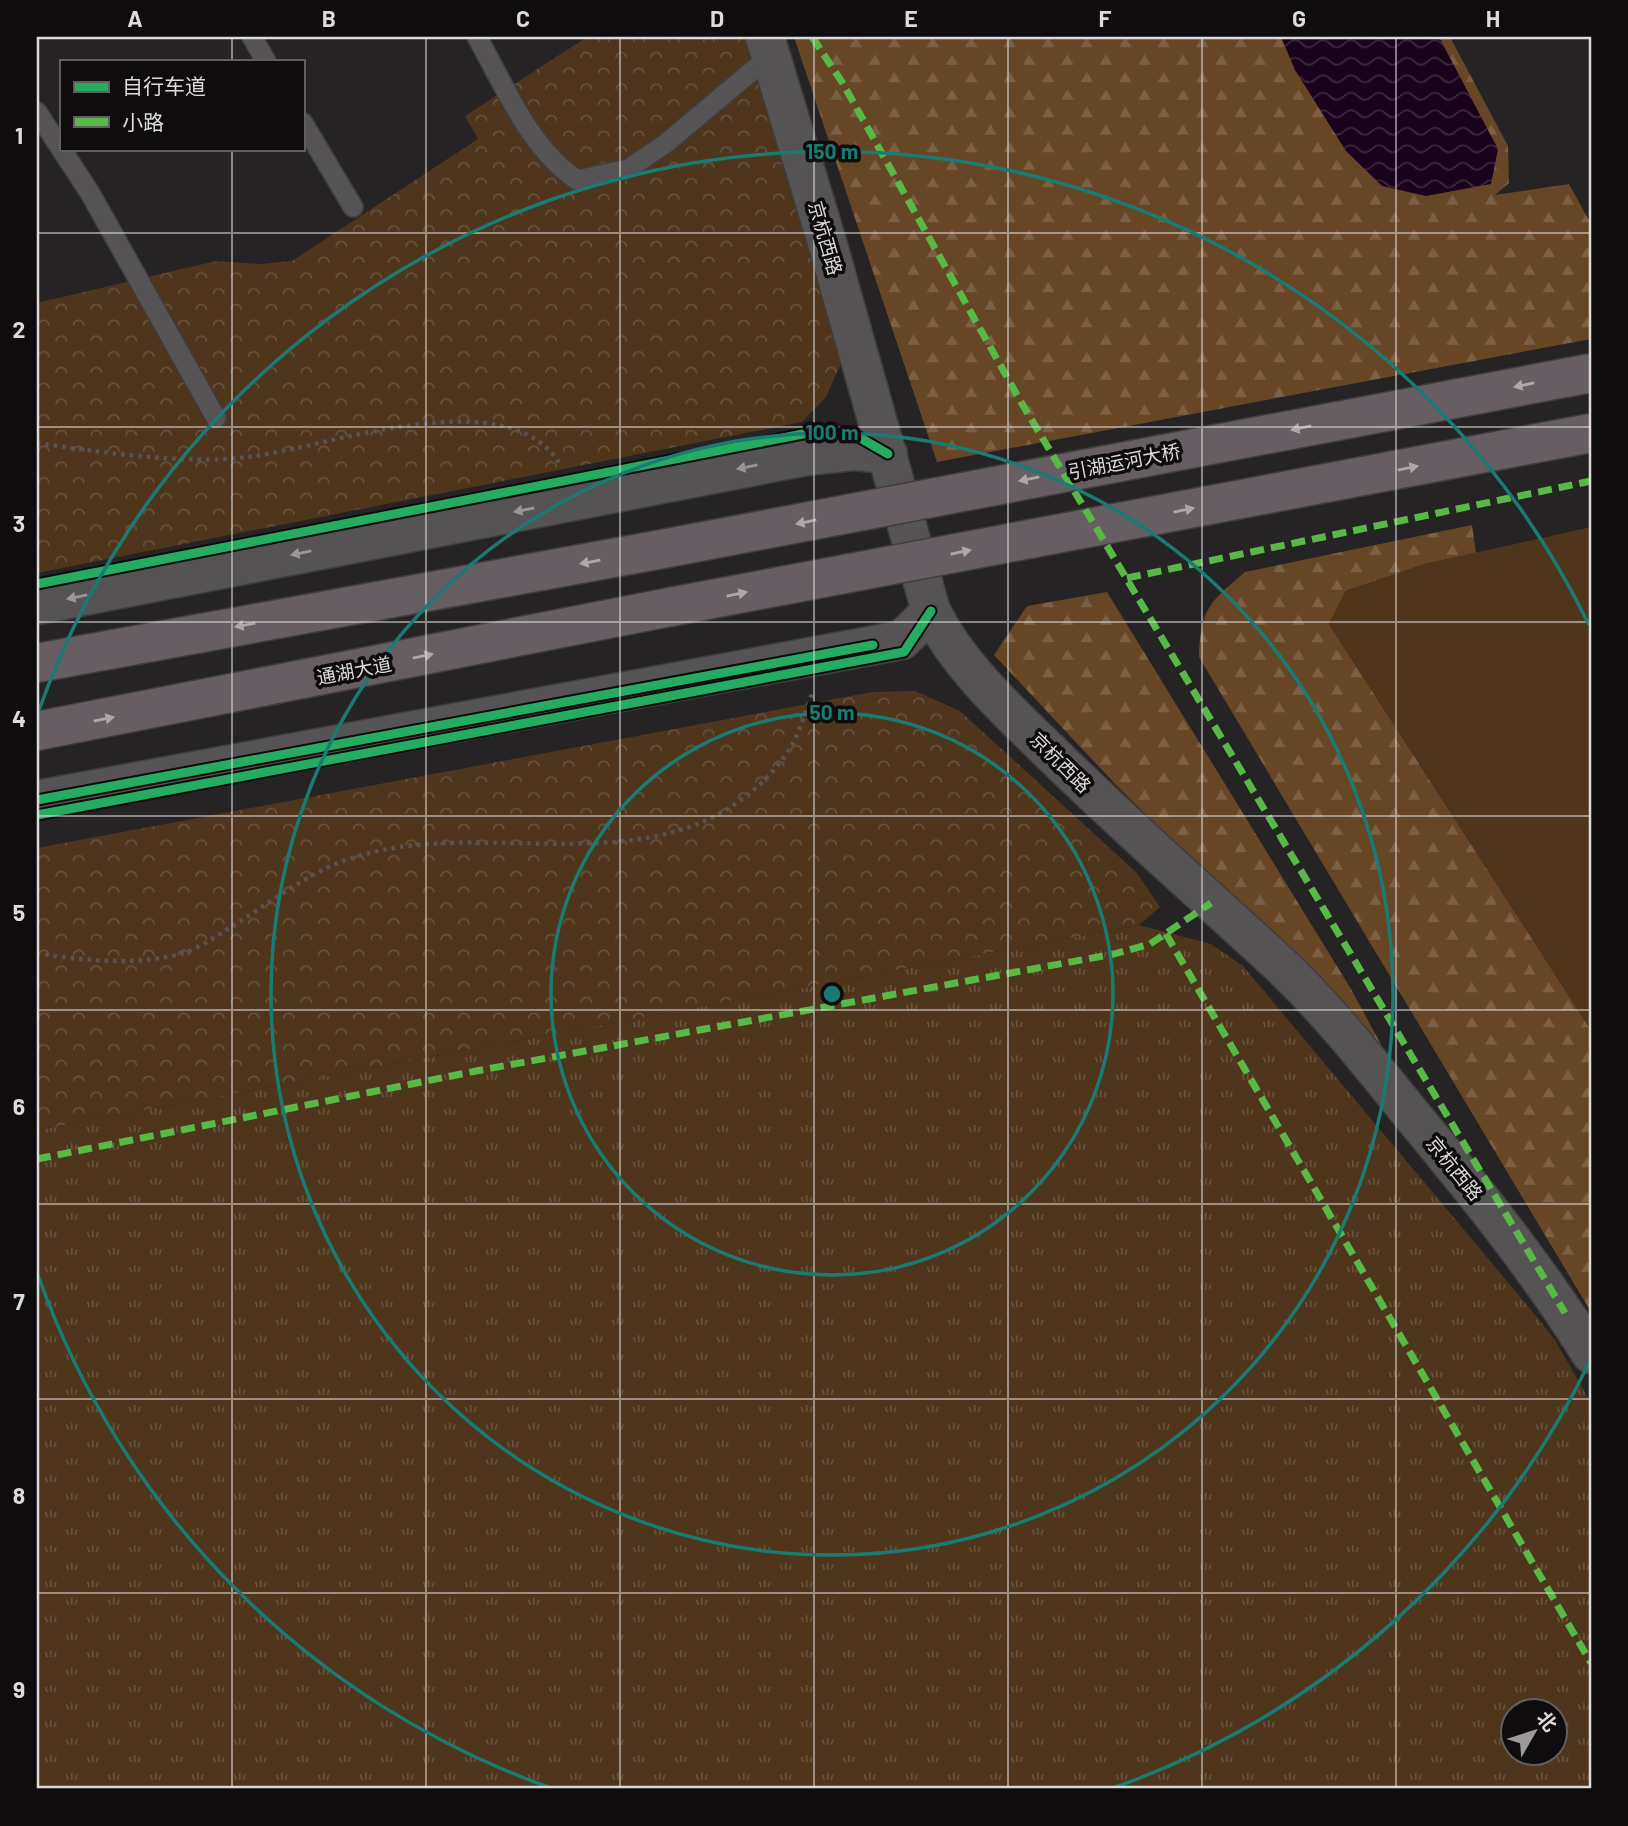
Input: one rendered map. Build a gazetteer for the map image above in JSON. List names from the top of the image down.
{
  "streets": {
    "main road": ["引湖运河大桥", "通湖大道"],
    "street": ["京杭西路"]
  },
  "one_way": ["引湖运河大桥", "通湖大道"],
  "legend": ["自行车道", "小路"],
  "north": "top right",
  "grid": {
    "columns": [
      "A",
      "B",
      "C",
      "D",
      "E",
      "F",
      "G",
      "H"
    ],
    "rows": [
      "1",
      "2",
      "3",
      "4",
      "5",
      "6",
      "7",
      "8",
      "9"
    ]
  },
  "rings": ["150 m", "100 m", "50 m"]
}
